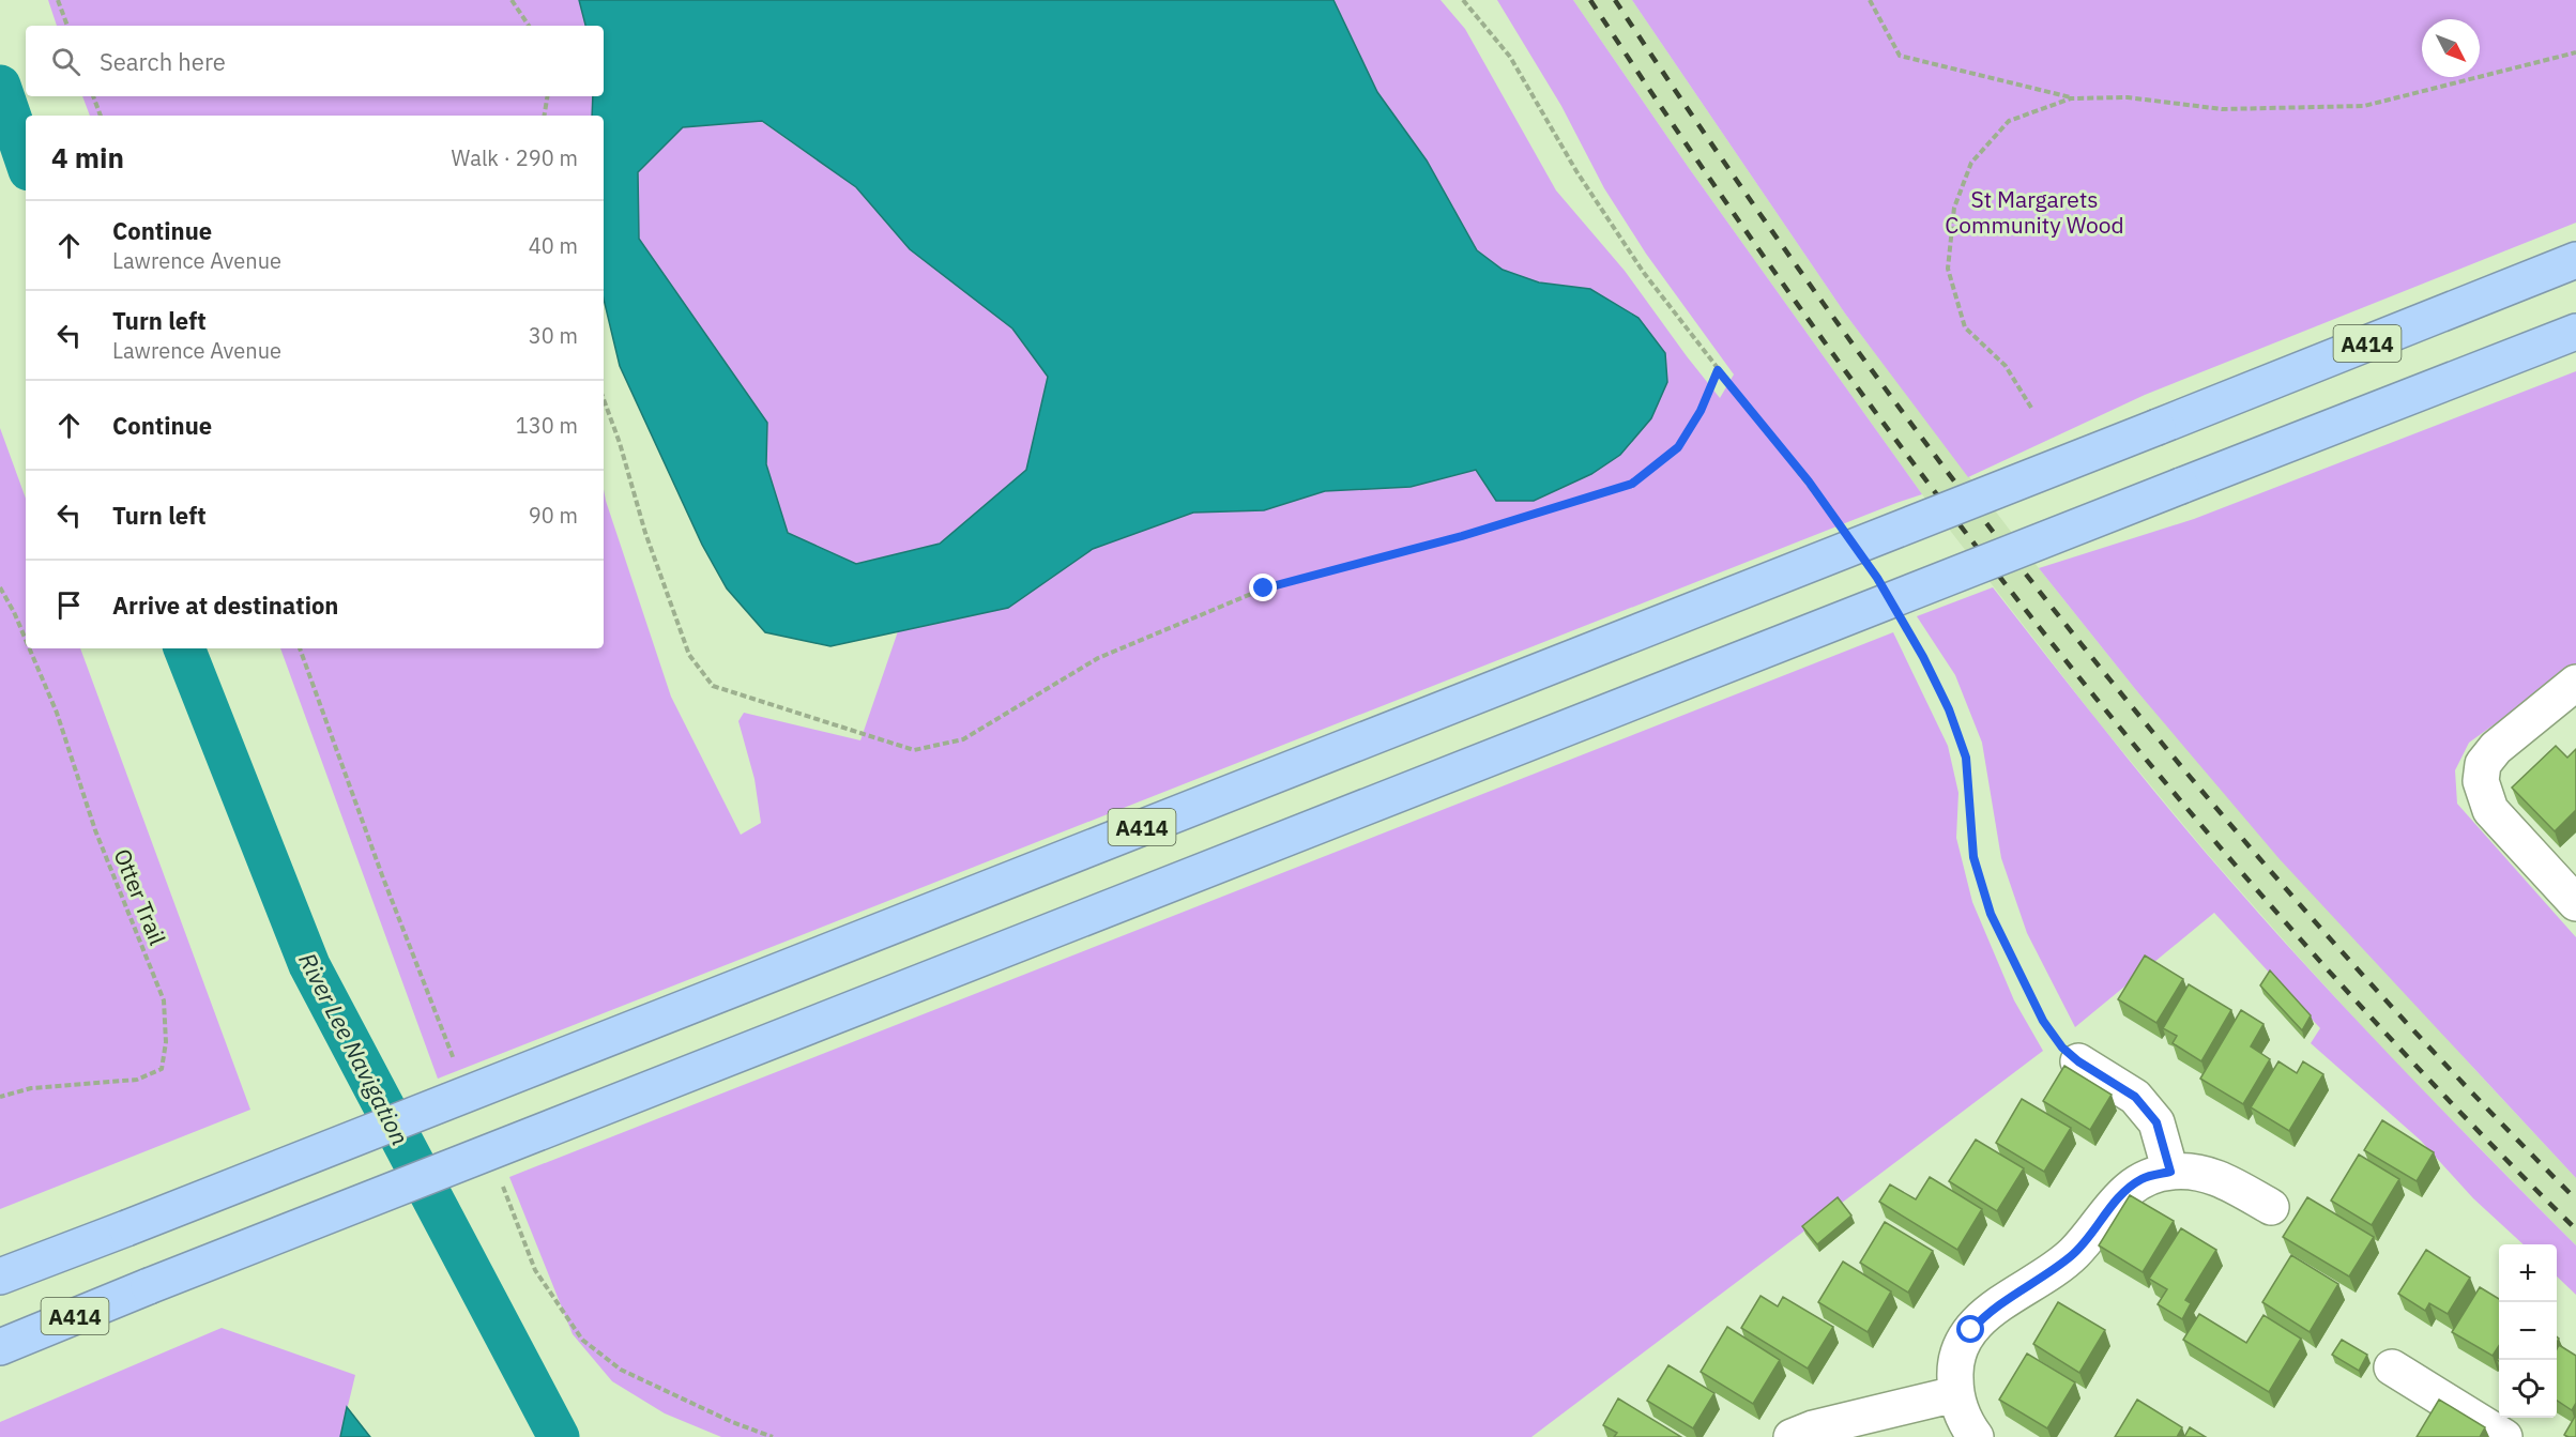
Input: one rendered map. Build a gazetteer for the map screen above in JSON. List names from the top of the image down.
{
  "streets": {
    "highway": ["A414"],
    "path": ["Otter Trail"]
  },
  "water": ["River Lee Navigation"],
  "parks": ["St Margarets Community Wood"],
  "north": "bottom right",
  "page": {
    "search": "Search here",
    "heading": ["4 min", "Walk · 290 m"],
    "list": [
      ["Continue", "Lawrence Avenue", "40 m"],
      ["Turn left", "Lawrence Avenue", "30 m"],
      ["Continue", "130 m"],
      ["Turn left", "90 m"],
      "Arrive at destination"
    ],
    "map_buttons": ["+", "−"]
  }
}
